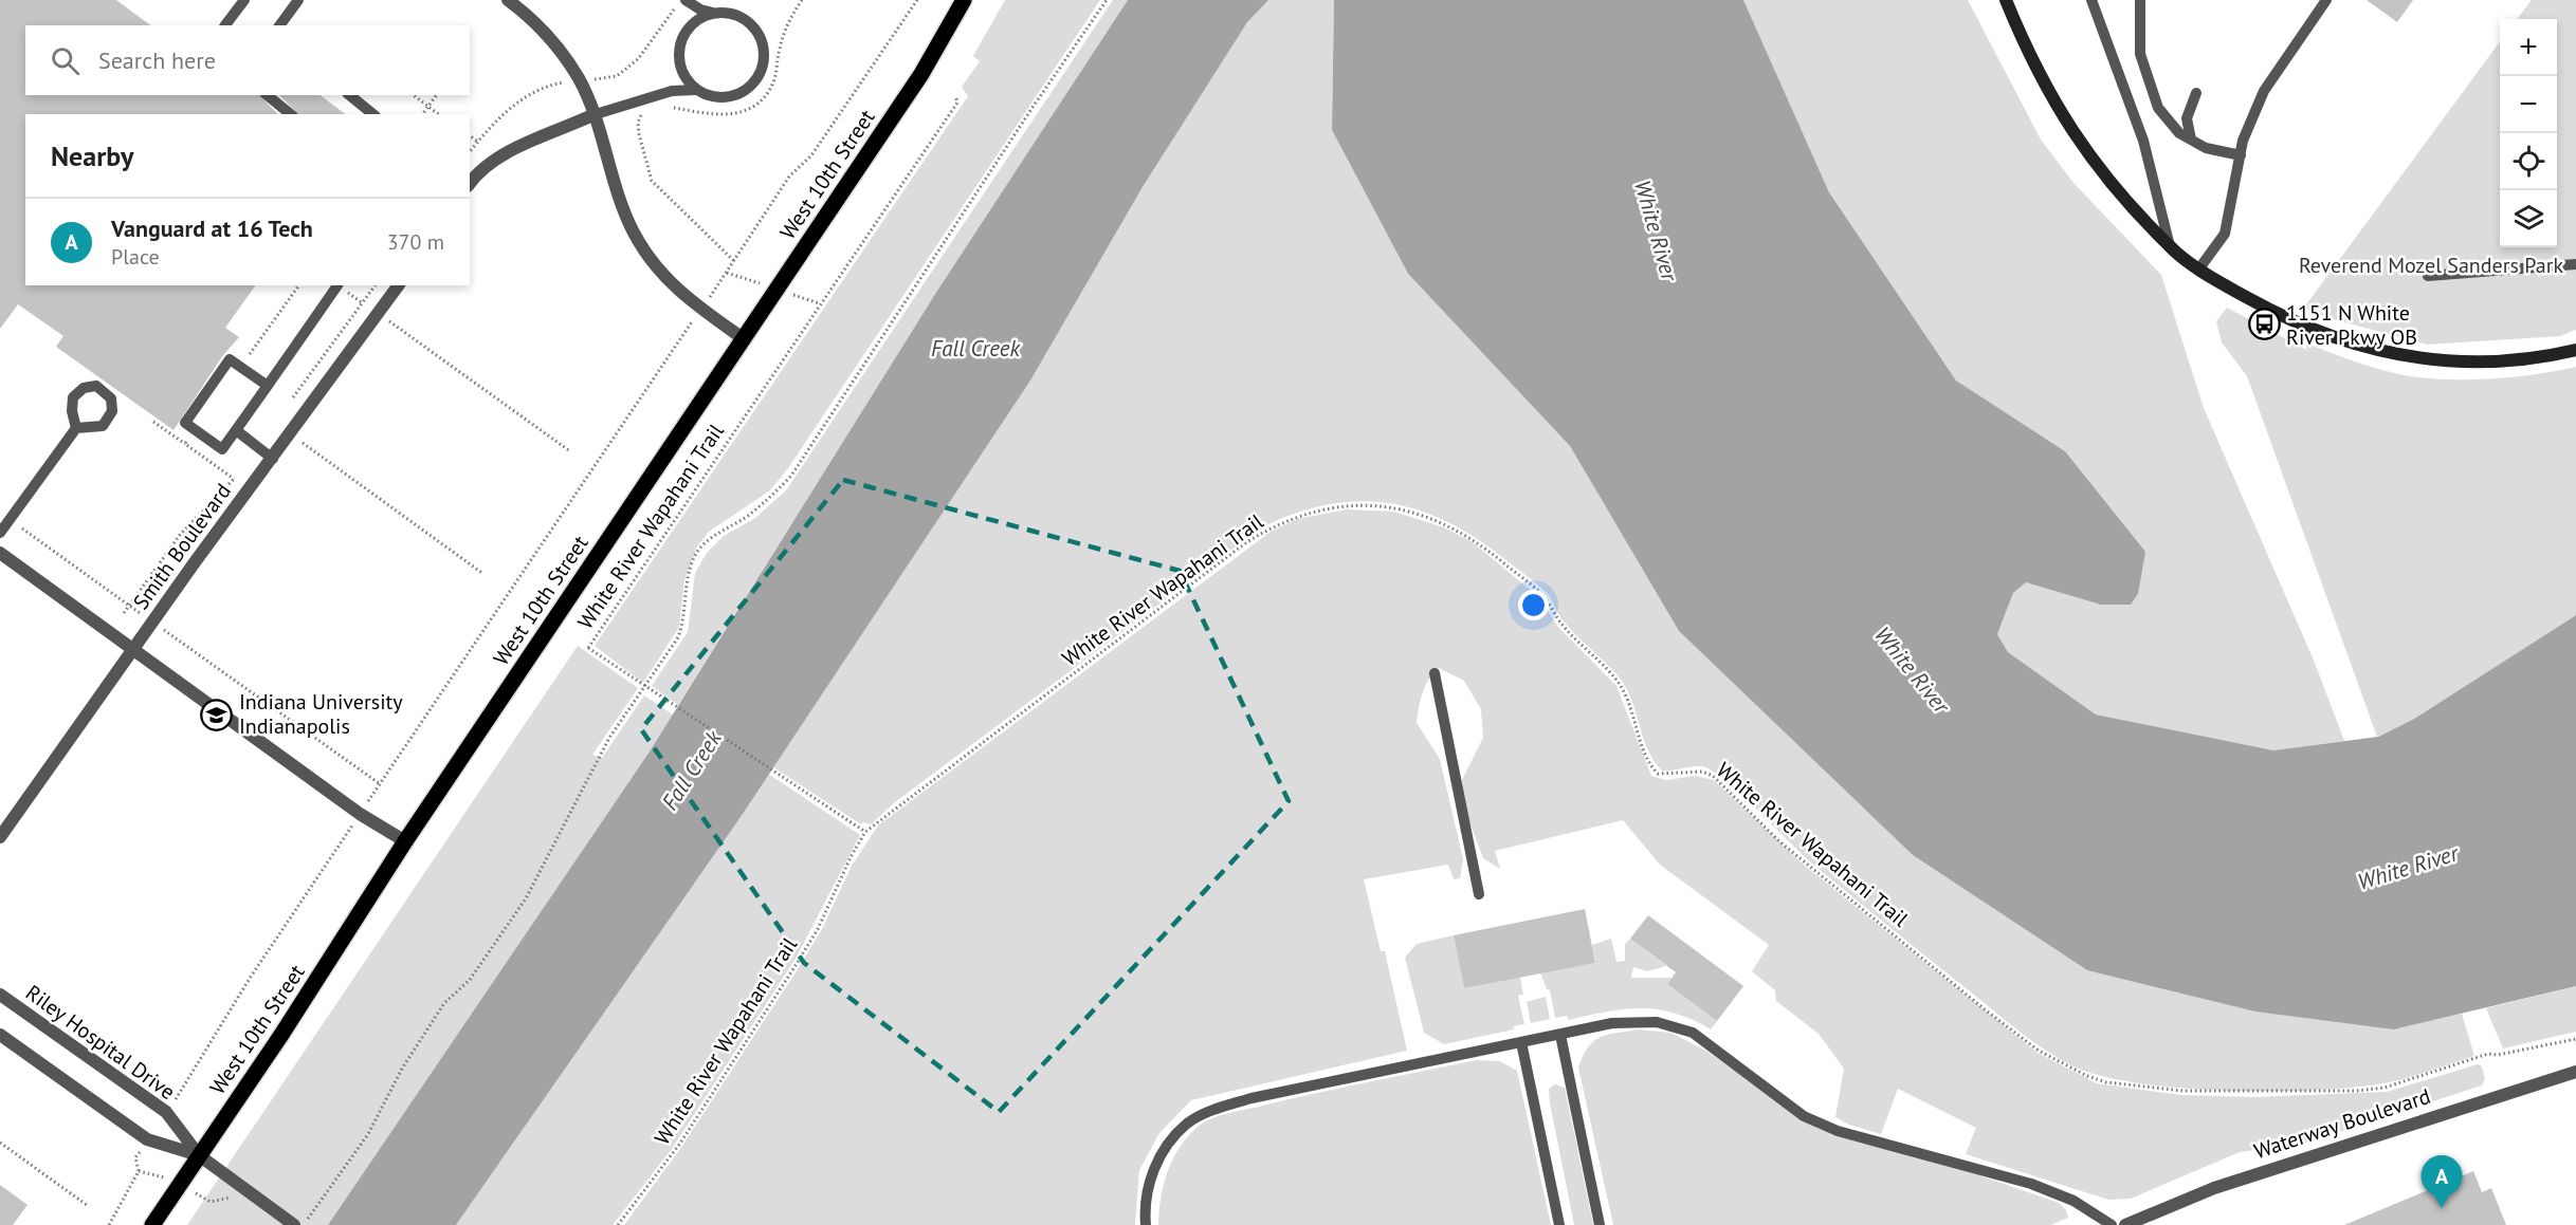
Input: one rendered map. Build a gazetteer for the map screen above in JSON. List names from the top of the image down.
{
  "streets": {
    "main road": ["West 10th Street"],
    "street": ["Smith Boulevard", "Riley Hospital Drive", "Waterway Boulevard"],
    "path": ["White River Wapahani Trail"]
  },
  "crossings": [
    ["West 10th Street", "Riley Hospital Drive"]
  ],
  "water": ["White River", "Fall Creek"],
  "parks": ["Reverend Mozel Sanders Park"],
  "places": {
    "bus stop": ["1151 N White River Pkwy OB"],
    "school or university": ["Indiana University Indianapolis"]
  },
  "page": {
    "map_buttons": ["+", "−"],
    "search": "Search here",
    "heading": "Nearby",
    "list": [
      {
        "mark": "A",
        "name": "Vanguard at 16 Tech",
        "note": "Place",
        "value": "370 m"
      }
    ],
    "pins": "A"
  }
}
